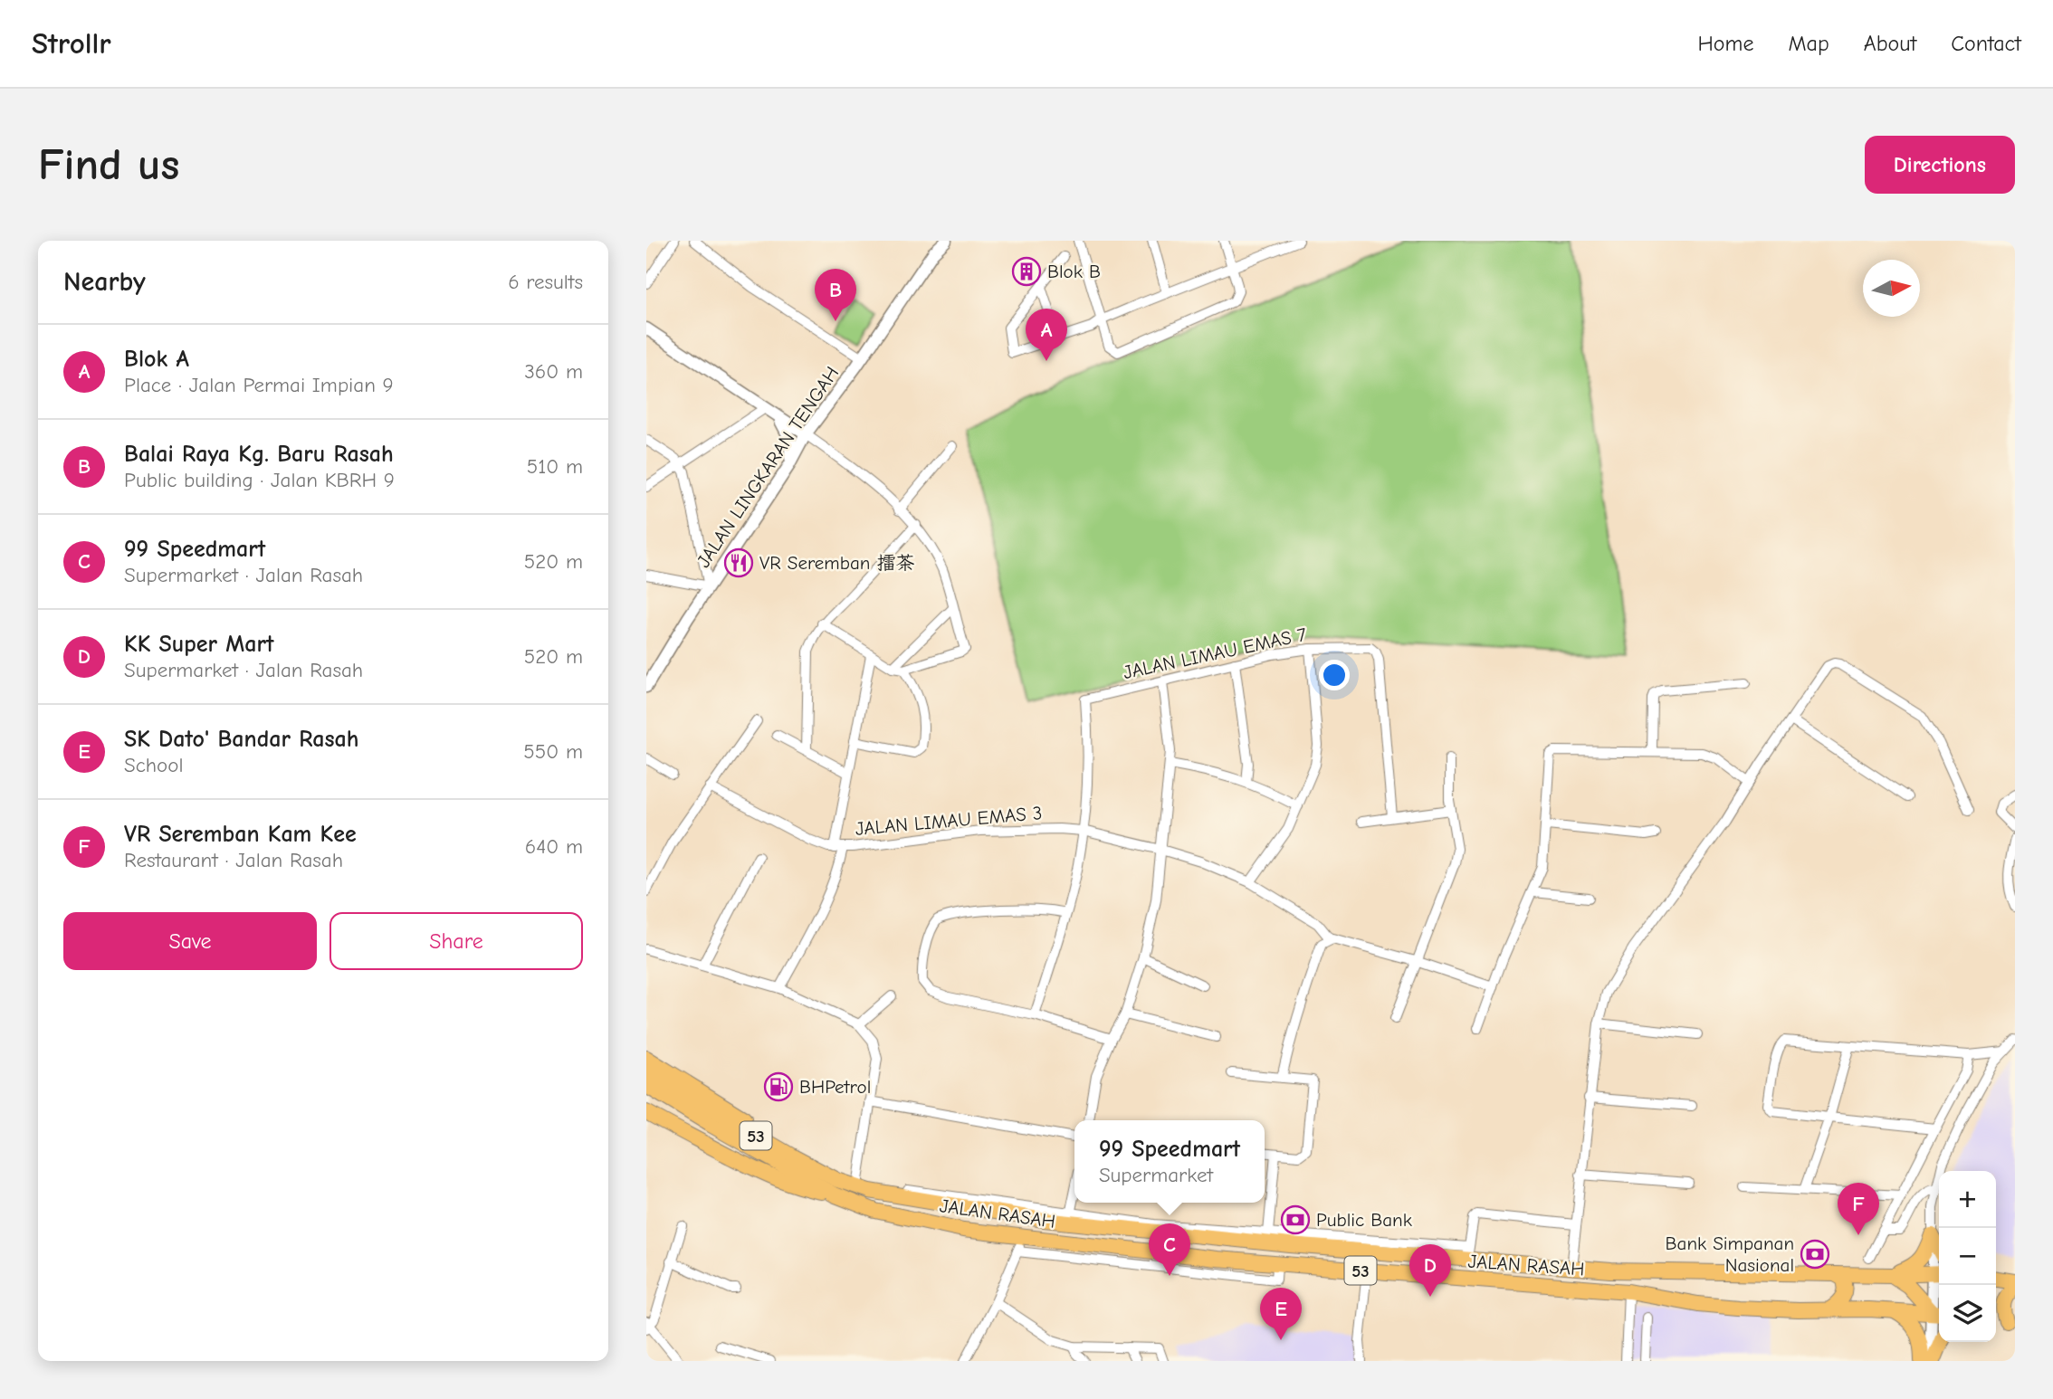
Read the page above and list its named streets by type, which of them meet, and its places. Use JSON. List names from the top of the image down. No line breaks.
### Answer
{"streets":{"highway":["53","JALAN RASAH"],"street":["JALAN LINGKARAN TENGAH","JALAN LIMAU EMAS 7","JALAN LIMAU EMAS 3"]},"crossings":[["JALAN LIMAU EMAS 7","JALAN LIMAU EMAS 3"]],"places":{"building":["Blok B"],"restaurant":["VR Seremban 擂茶"],"fuel station":["BHPetrol"],"bank":["Public Bank","Bank Simpanan Nasional"]},"north":"right","page":{"header":"Strollr","nav":["Home","Map","About","Contact"],"buttons":["Directions",["Save","Share"]],"title":"Find us","heading":["Nearby","6 results"],"pins":["B","A","F","C","D","E"],"list":[{"mark":"A","name":"Blok A","note":"Place · Jalan Permai Impian 9","value":"360 m"},{"mark":"B","name":"Balai Raya Kg. Baru Rasah","note":"Public building · Jalan KBRH 9","value":"510 m"},{"mark":"C","name":"99 Speedmart","note":"Supermarket · Jalan Rasah","value":"520 m"},{"mark":"D","name":"KK Super Mart","note":"Supermarket · Jalan Rasah","value":"520 m"},{"mark":"E","name":"SK Dato' Bandar Rasah","note":"School","value":"550 m"},{"mark":"F","name":"VR Seremban Kam Kee","note":"Restaurant · Jalan Rasah","value":"640 m"}],"popup":["99 Speedmart","Supermarket"],"map_buttons":["+","−"]}}
